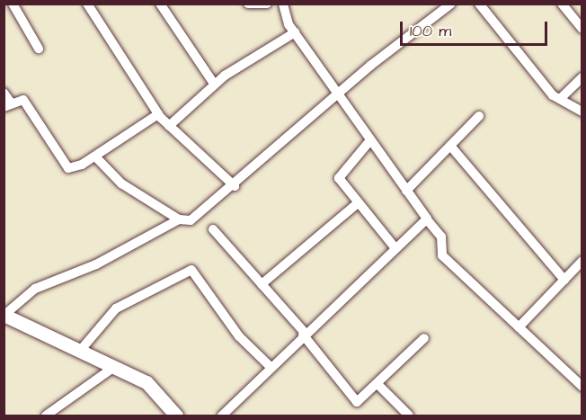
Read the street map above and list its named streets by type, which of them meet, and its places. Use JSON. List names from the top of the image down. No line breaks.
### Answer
{"scale_bar":"100 m"}
